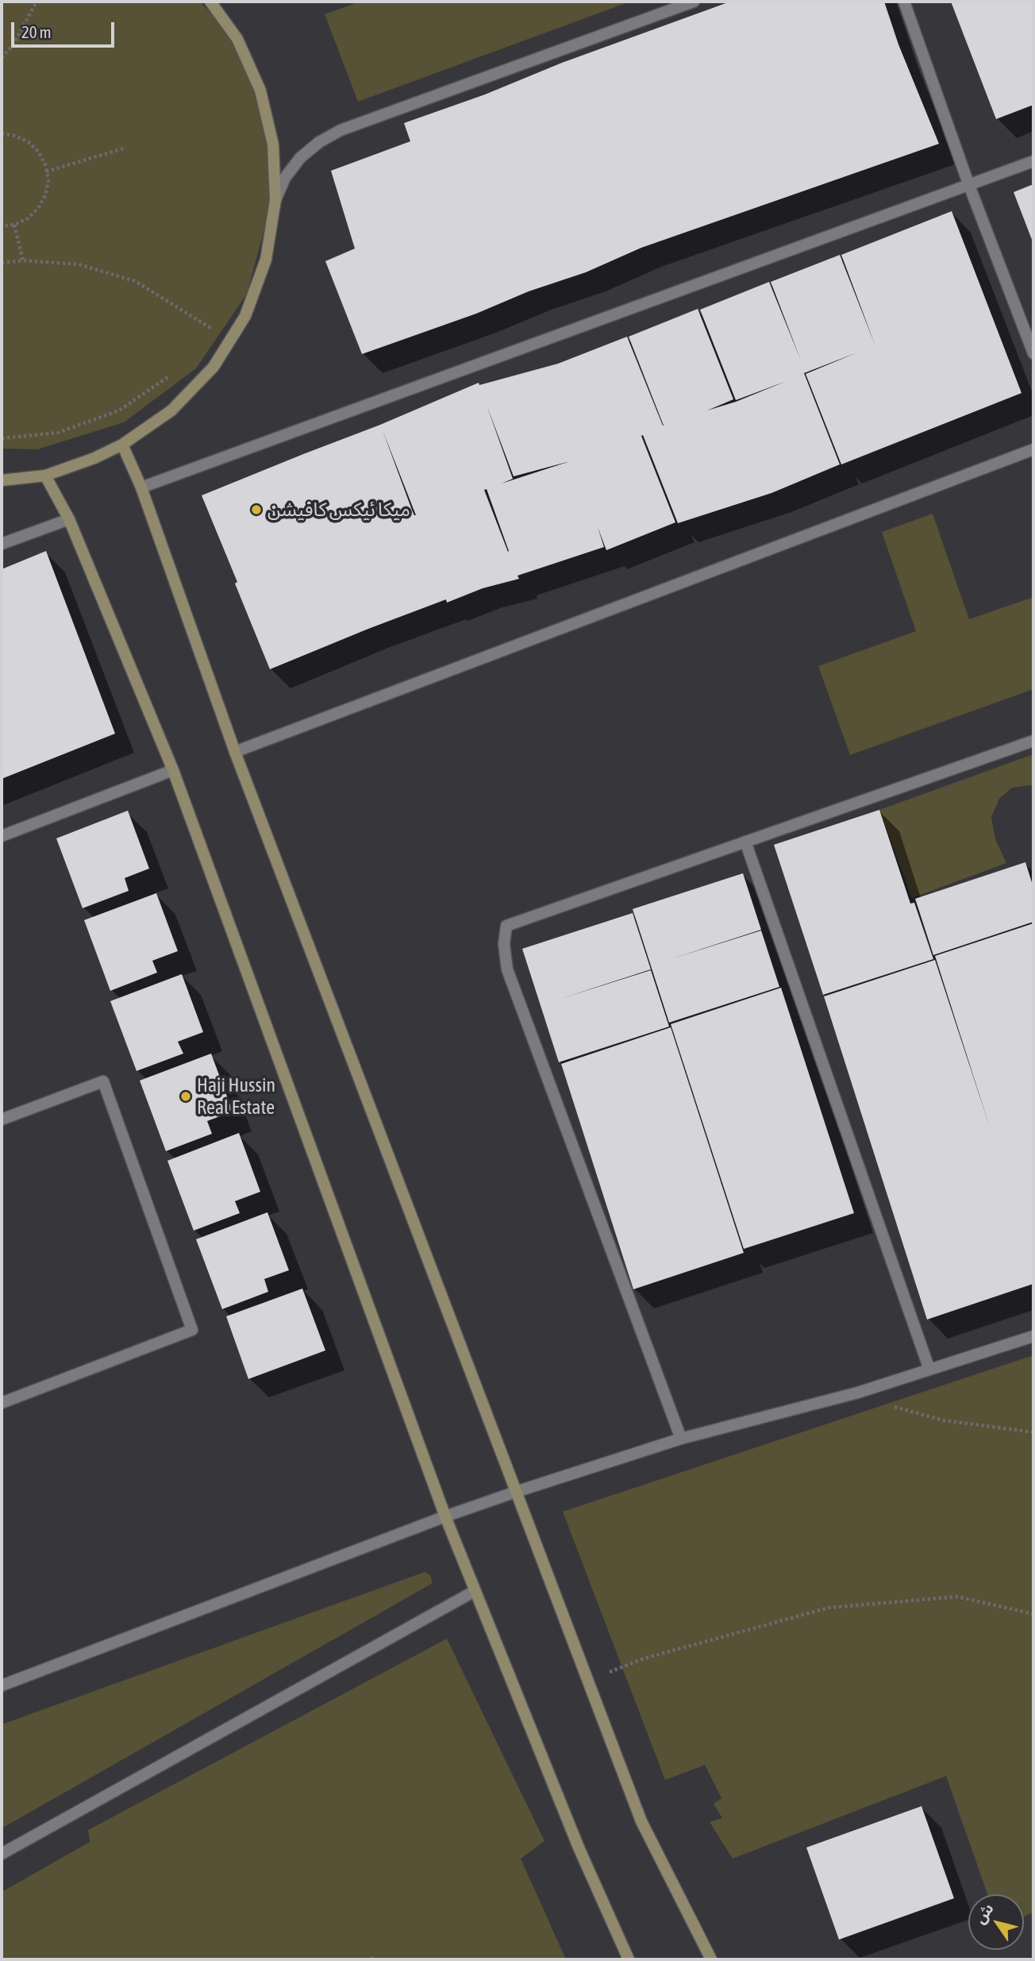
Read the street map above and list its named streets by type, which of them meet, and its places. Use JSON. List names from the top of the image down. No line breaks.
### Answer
{"places":["میکا ئیکس کافیشن","Haji Hussin Real Estate"],"scale_bar":"20 m","north":"top left"}
